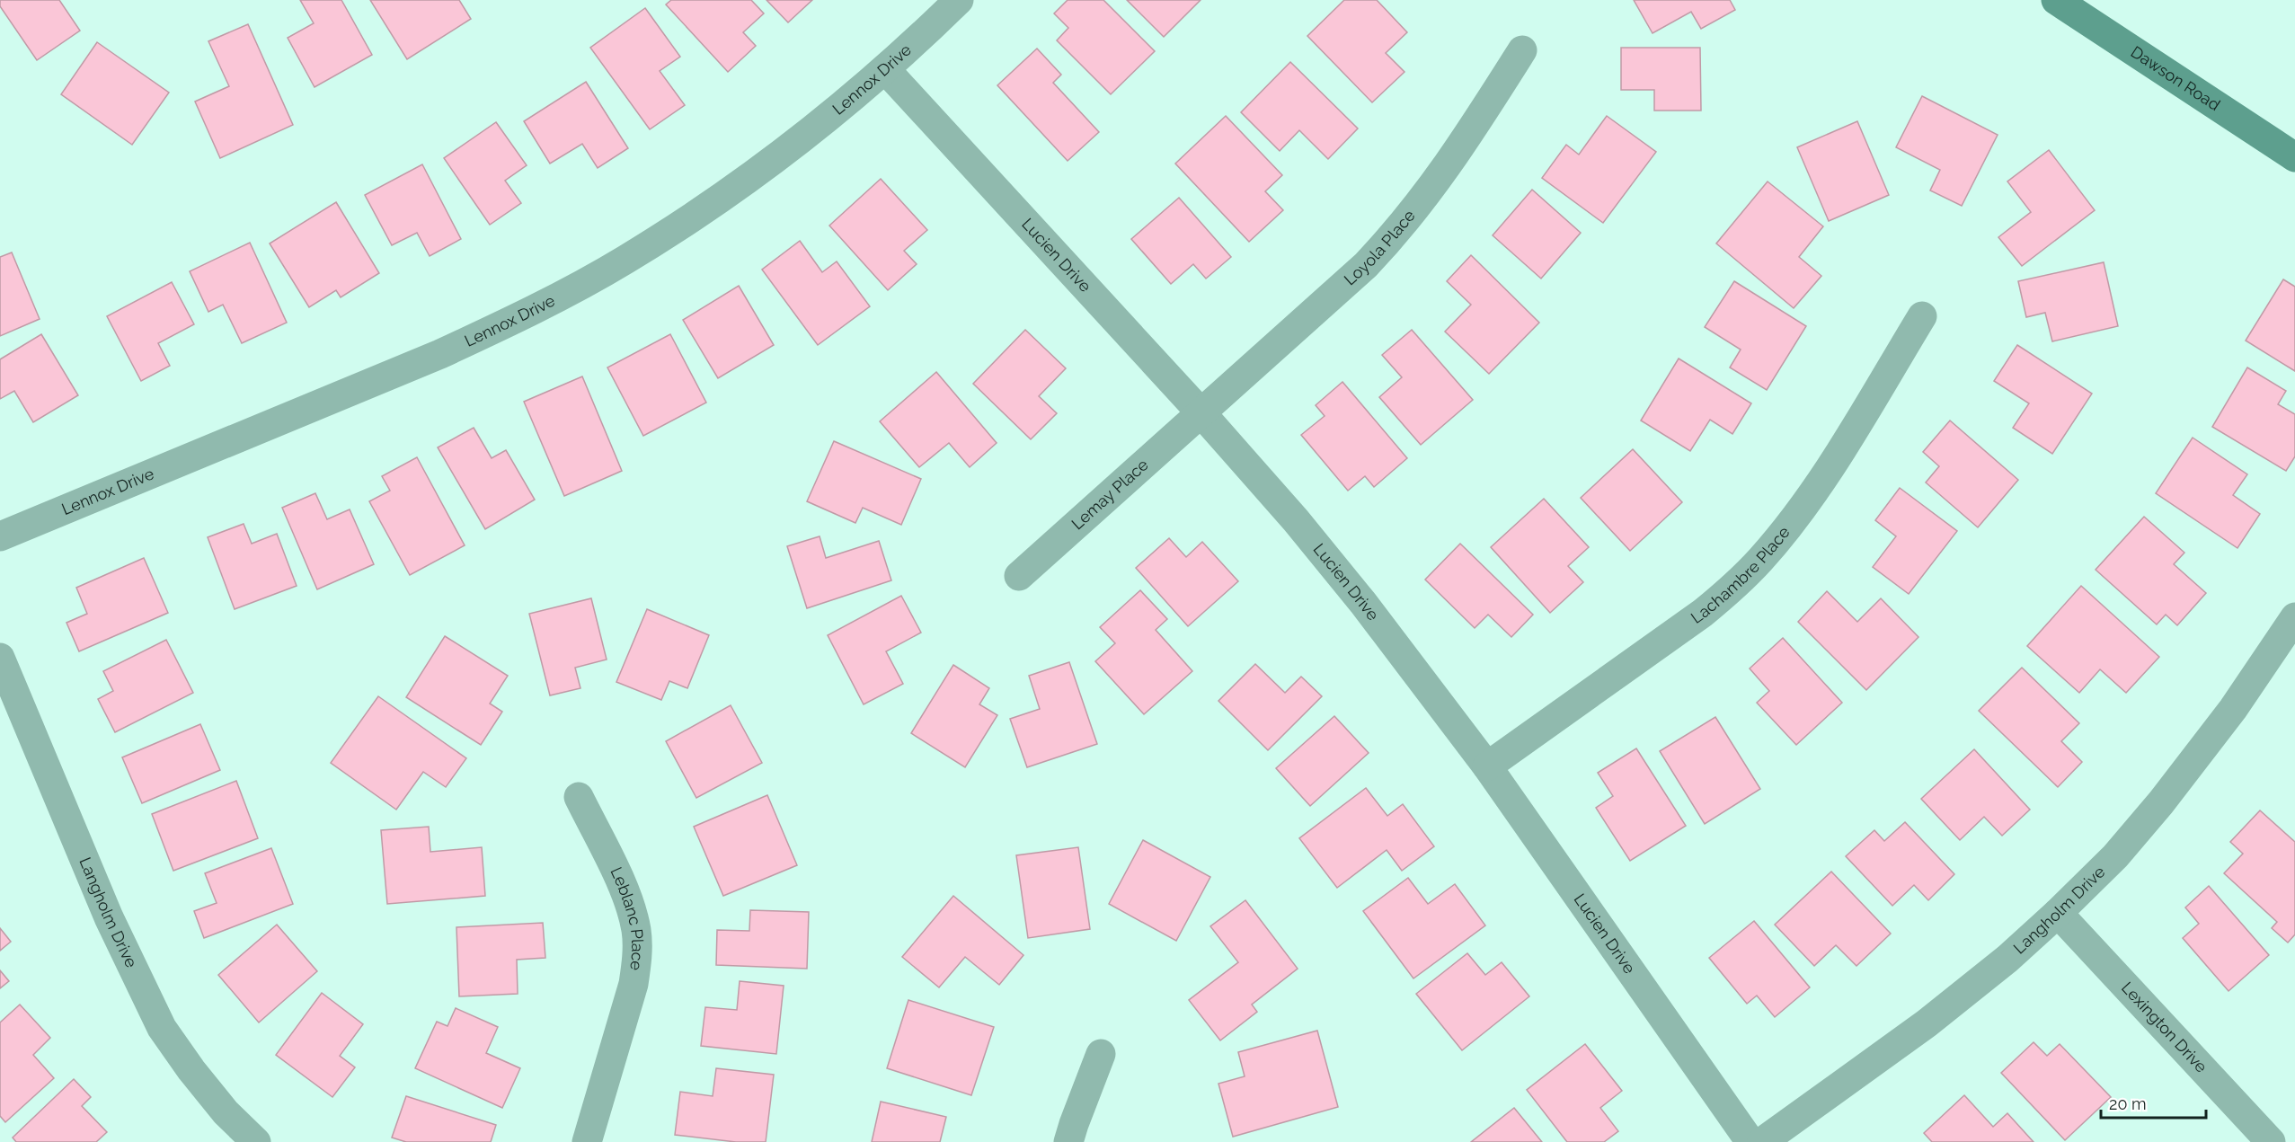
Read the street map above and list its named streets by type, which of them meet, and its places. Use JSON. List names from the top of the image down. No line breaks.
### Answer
{"streets":{"main road":["Dawson Road"],"street":["Lennox Drive","Loyola Place","Lucien Drive","Lemay Place","Lachambre Place","Langholm Drive","Leblanc Place","Lexington Drive"]},"crossings":[["Lennox Drive","Lucien Drive"],["Loyola Place","Lucien Drive"],["Loyola Place","Lemay Place"],["Lucien Drive","Lemay Place"],["Lucien Drive","Lachambre Place"],["Langholm Drive","Lexington Drive"]],"scale_bar":"20 m"}
